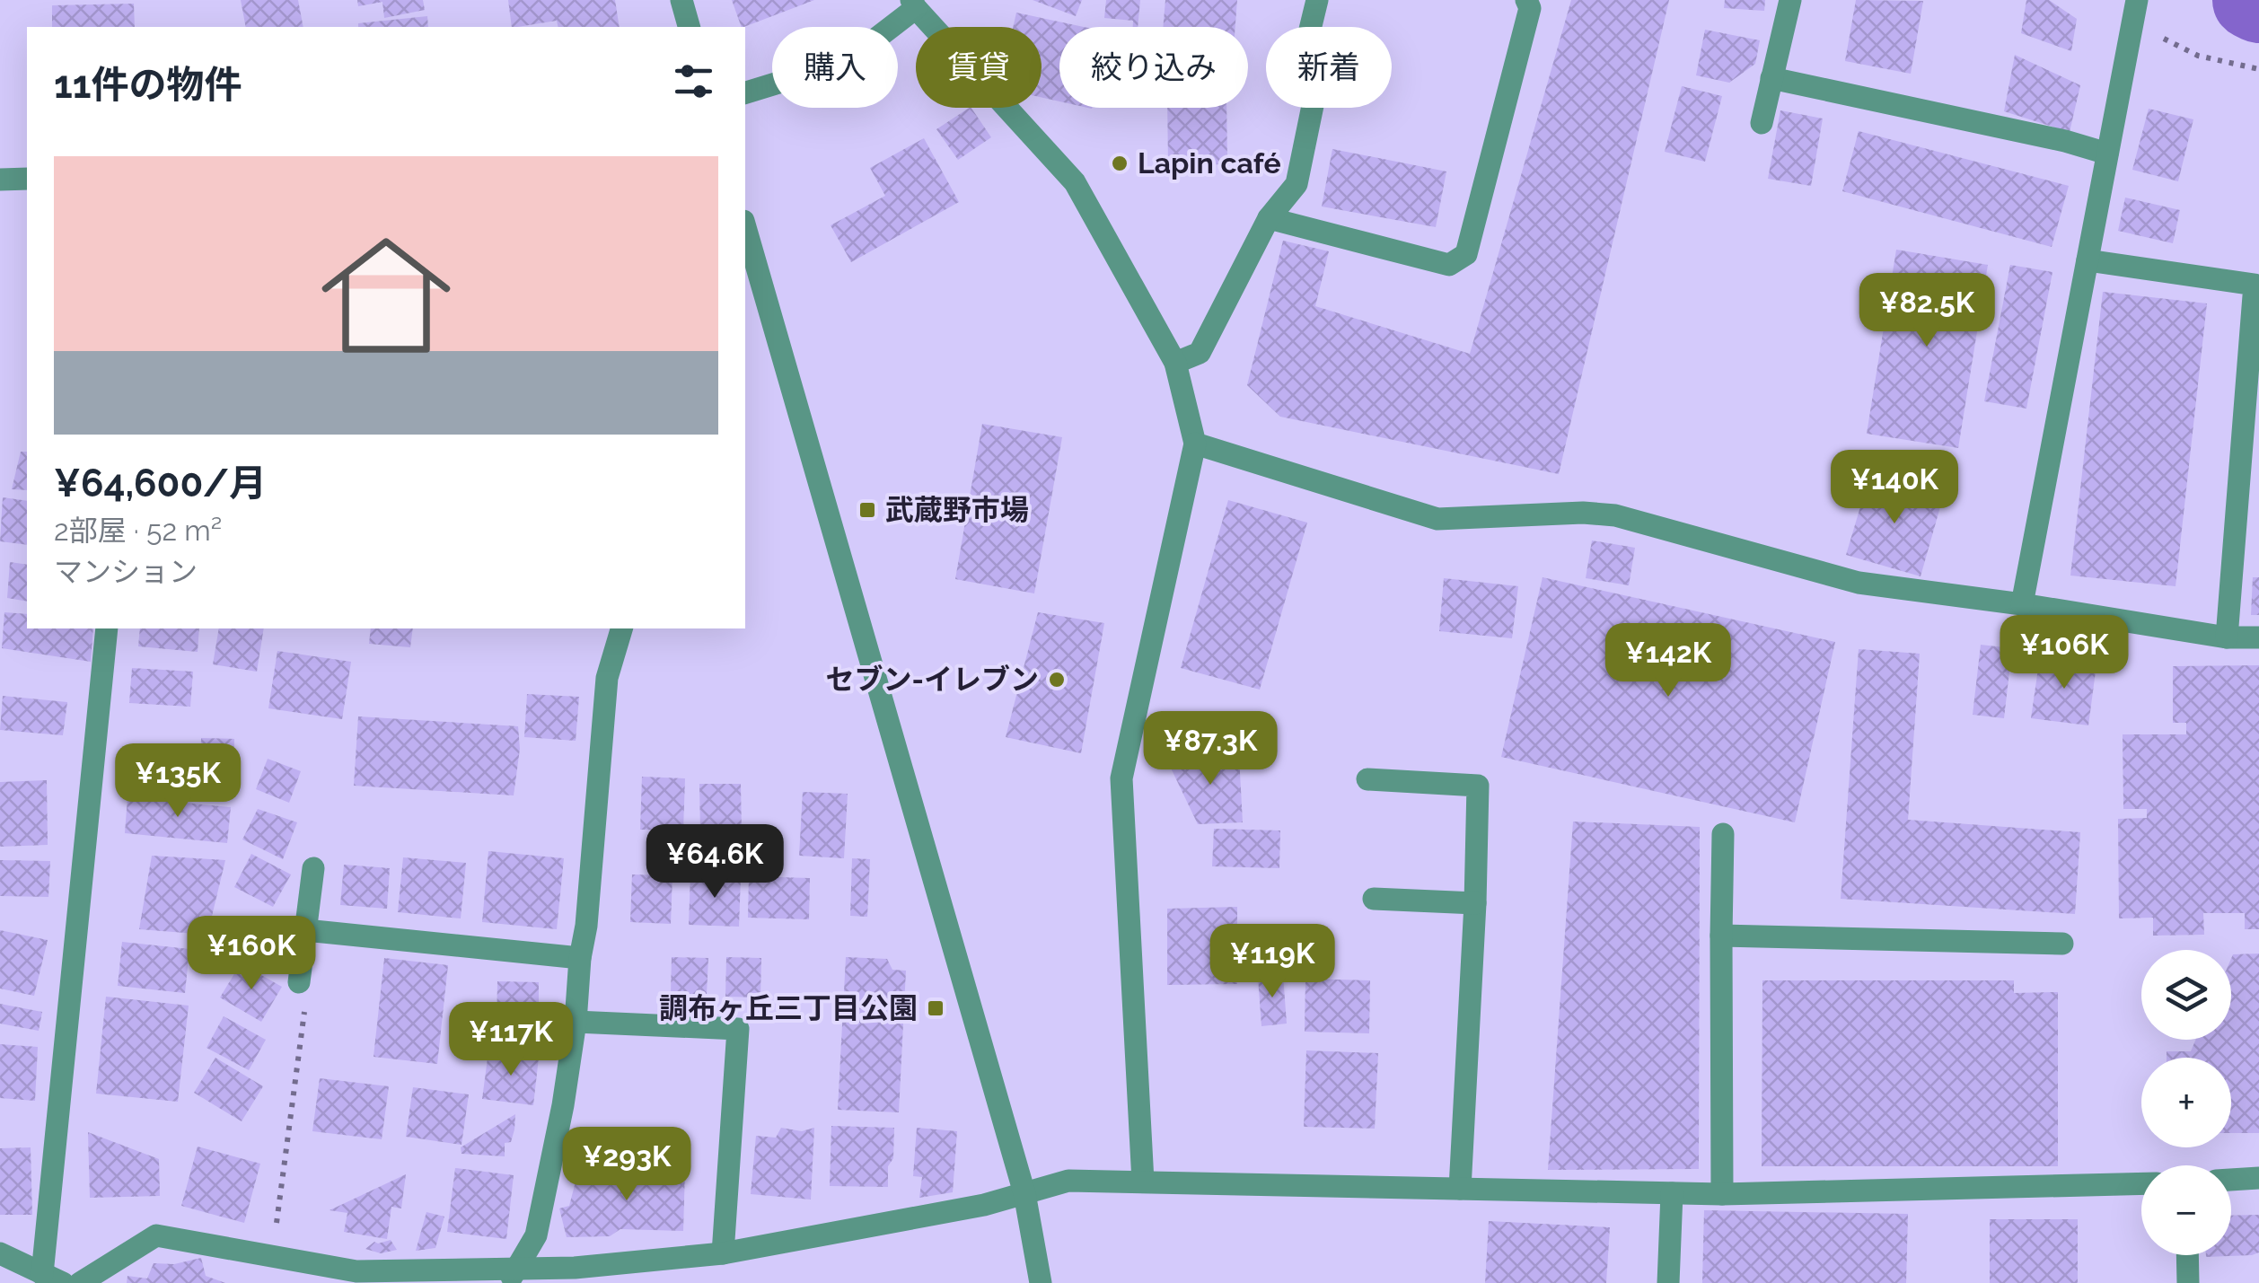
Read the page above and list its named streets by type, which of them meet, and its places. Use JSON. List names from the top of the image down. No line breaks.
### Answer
{"places":{"other":["Lapin café","セブン-イレブン"],"transit":["武蔵野市場","調布ヶ丘三丁目公園"]},"page":{"chip":["購入","賃貸","絞り込み","新着"],"heading":"11件の物件","list":[{"name":"¥64,600/月","note":"2部屋 · 52 m² · マンション"}],"price":["¥82.5K","¥140K","¥106K","¥142K","¥87.3K","¥135K","¥64.6K","¥160K","¥119K","¥117K","¥293K"],"map_buttons":["+","−"]}}
